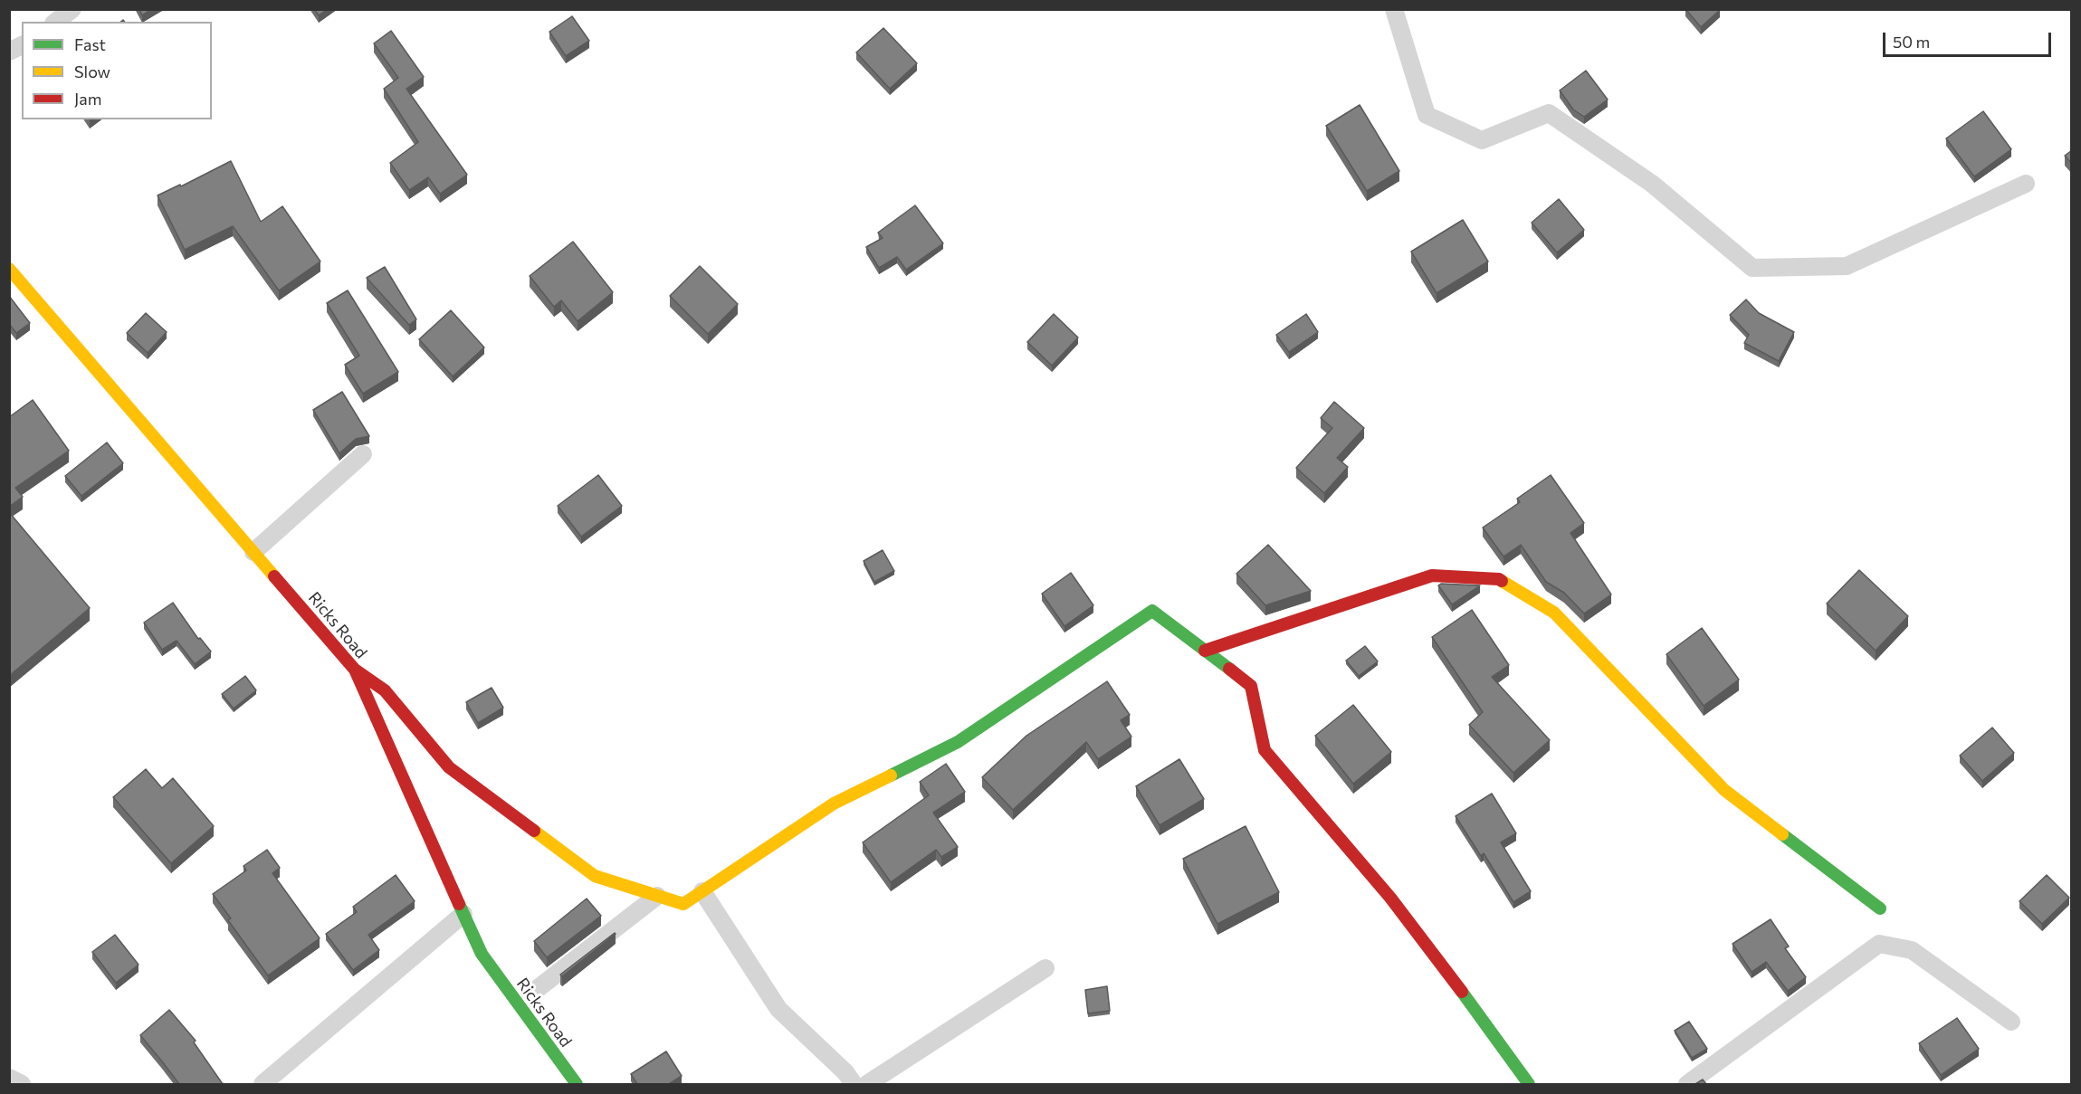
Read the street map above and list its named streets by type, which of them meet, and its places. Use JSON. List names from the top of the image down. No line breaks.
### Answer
{"streets":{"street":["Ricks Road"]},"legend":["Fast","Slow","Jam"],"scale_bar":"50 m"}
